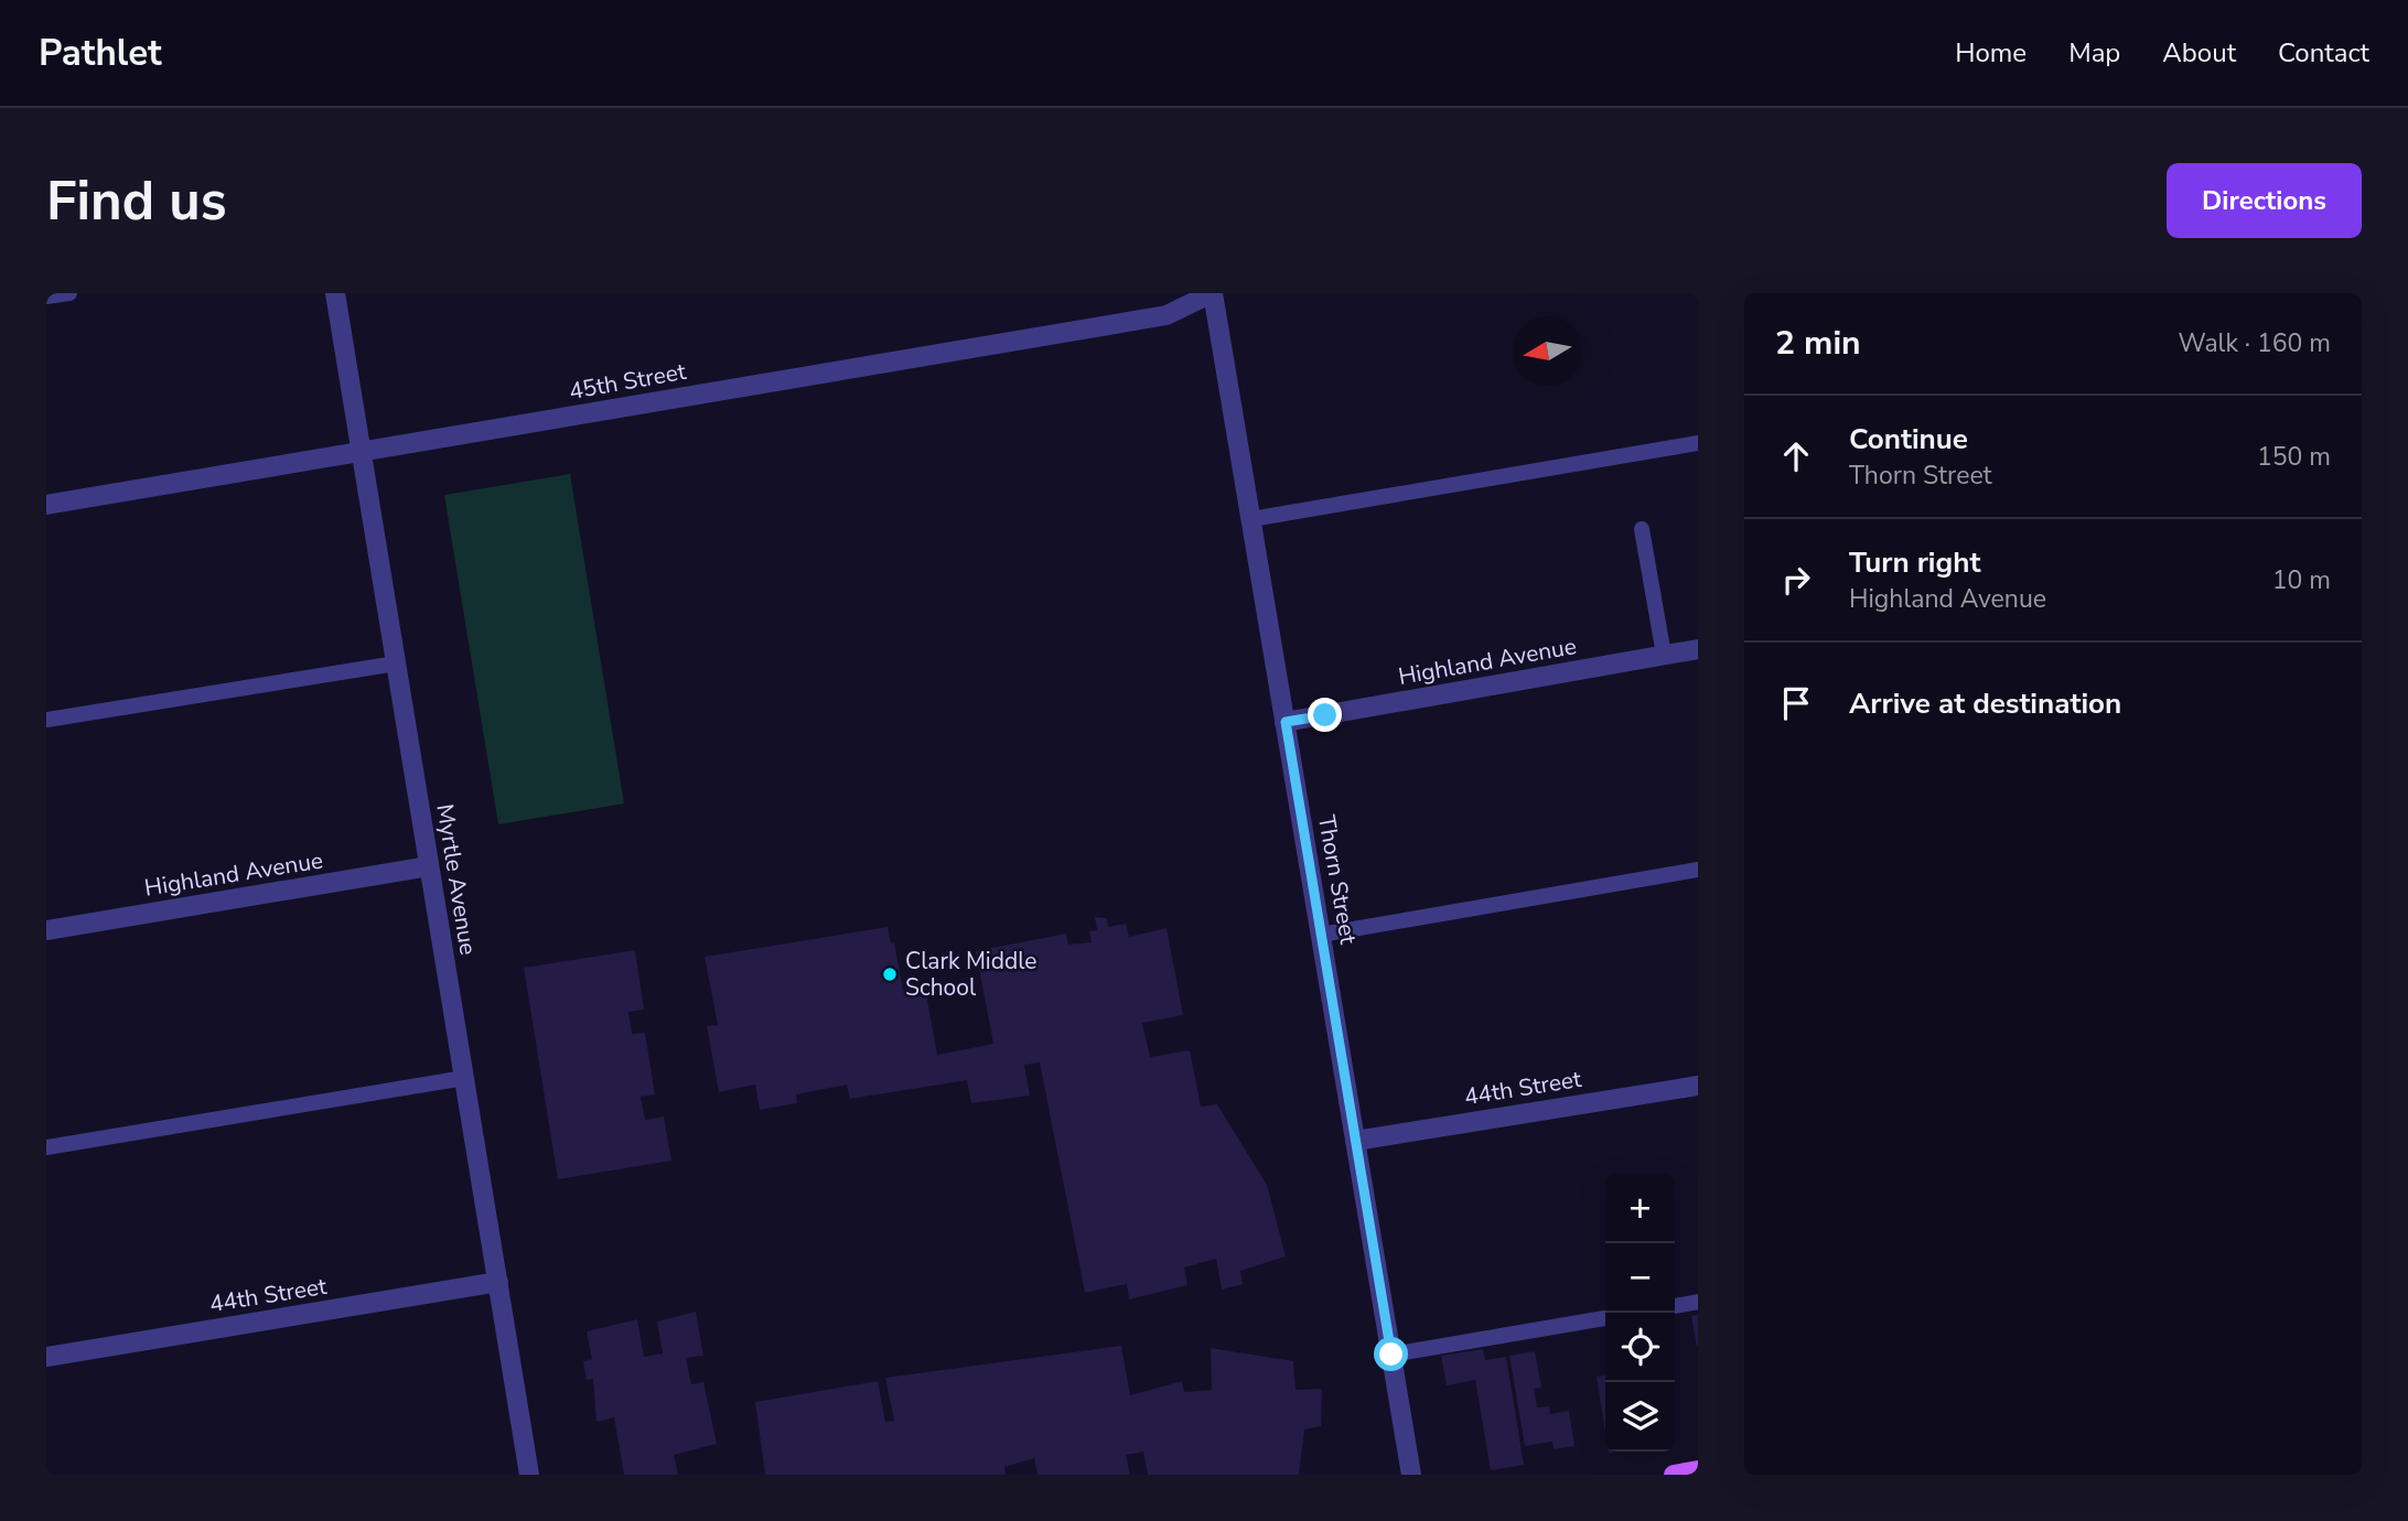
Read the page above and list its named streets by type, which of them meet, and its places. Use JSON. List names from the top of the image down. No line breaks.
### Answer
{"streets":{"street":["45th Street","Highland Avenue","Myrtle Avenue","Thorn Street","44th Street"]},"crossings":[["45th Street","Myrtle Avenue"],["45th Street","Thorn Street"],["Highland Avenue","Myrtle Avenue"],["Highland Avenue","Thorn Street"],["Myrtle Avenue","44th Street"],["Thorn Street","44th Street"]],"places":["Clark Middle School"],"north":"left","page":{"header":"Pathlet","nav":["Home","Map","About","Contact"],"buttons":"Directions","title":"Find us","heading":["2 min","Walk · 160 m"],"list":[["Continue","Thorn Street","150 m"],["Turn right","Highland Avenue","10 m"],"Arrive at destination"],"map_buttons":["+","−"]}}
